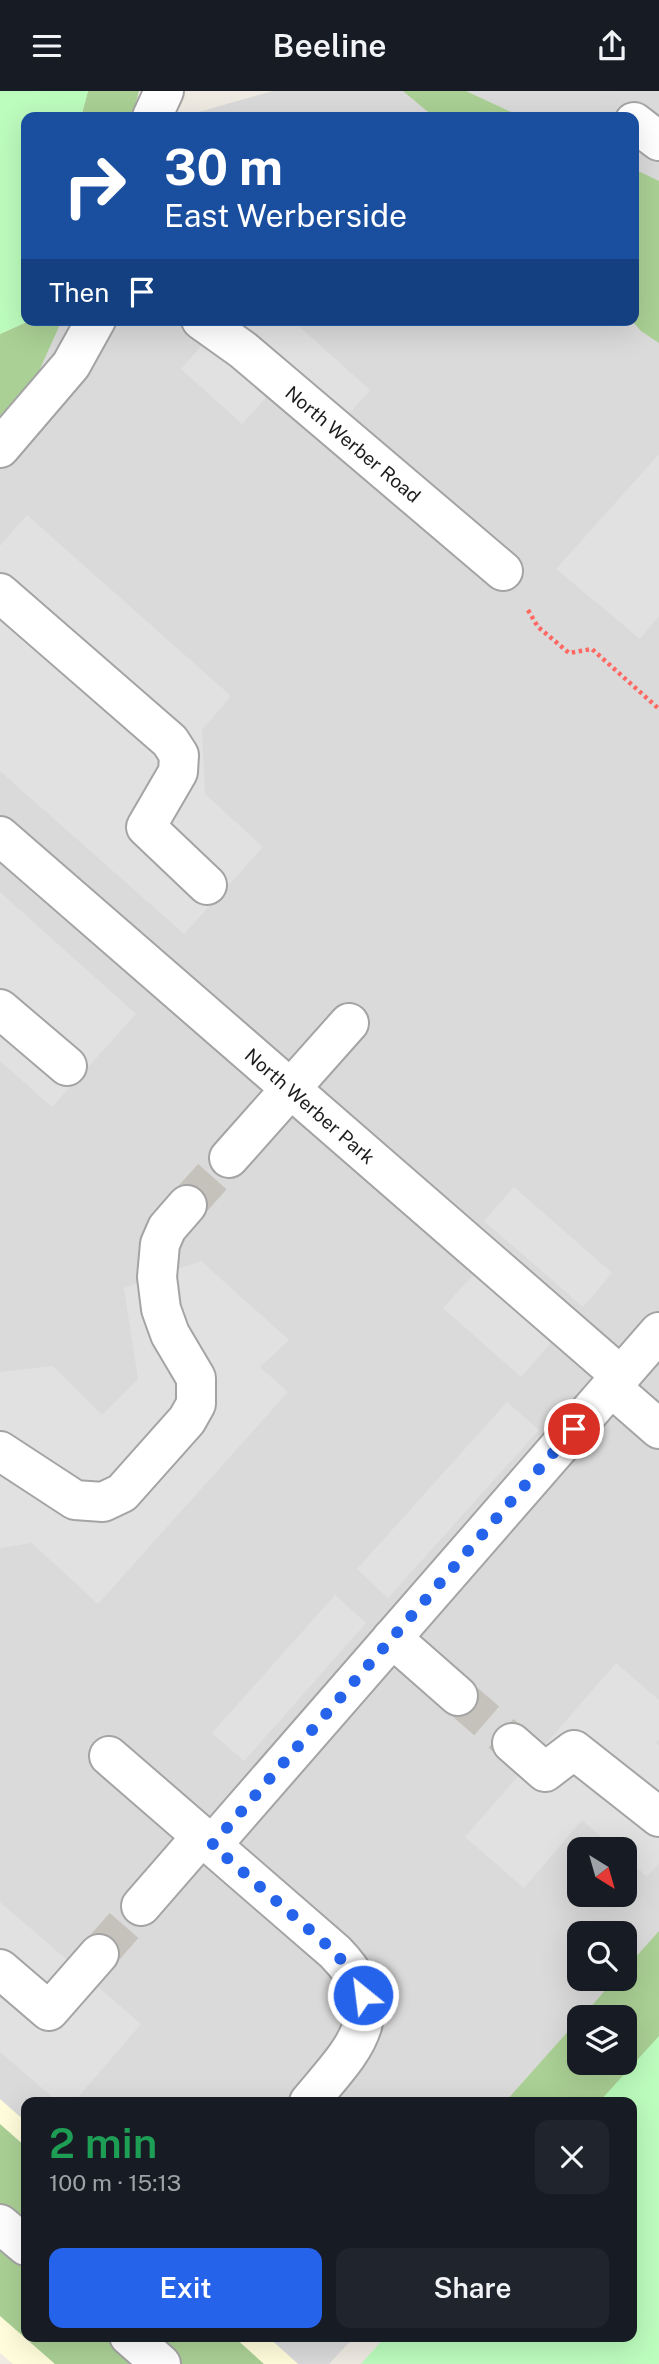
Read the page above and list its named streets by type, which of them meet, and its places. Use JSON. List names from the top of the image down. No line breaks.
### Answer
{"streets":{"street":["North Werber Road","North Werber Park"]},"north":"bottom right","page":{"header":"Beeline","turn":["30 m","East Werberside"],"then":"Then","heading":["2 min","100 m · 15:13"],"buttons":["Exit","Share"]}}
